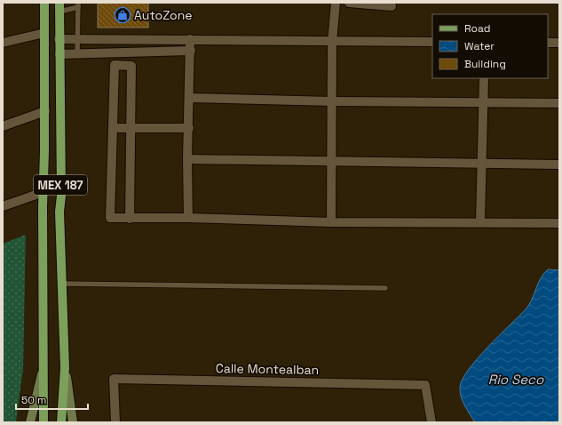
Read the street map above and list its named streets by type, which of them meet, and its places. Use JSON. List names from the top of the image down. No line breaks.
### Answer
{"streets":{"main road":["MEX 187"],"street":["Calle Montealban"]},"water":["Rio Seco"],"places":{"shop":["AutoZone"]},"legend":["Road","Water","Building"],"scale_bar":"50 m"}
